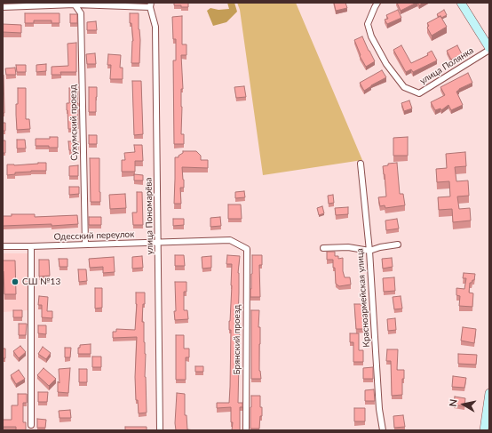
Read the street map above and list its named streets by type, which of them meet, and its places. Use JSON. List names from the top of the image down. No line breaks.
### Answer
{"streets":{"street":["улица Полянка","Сухумский проезд","улица Пономарёва","Одесский переулок","Красноармейская улица","Брянский проезд"]},"crossings":[["Сухумский проезд","Одесский переулок"],["улица Пономарёва","Одесский переулок"],["Одесский переулок","Брянский проезд"]],"places":["СШ №13"],"north":"left"}
